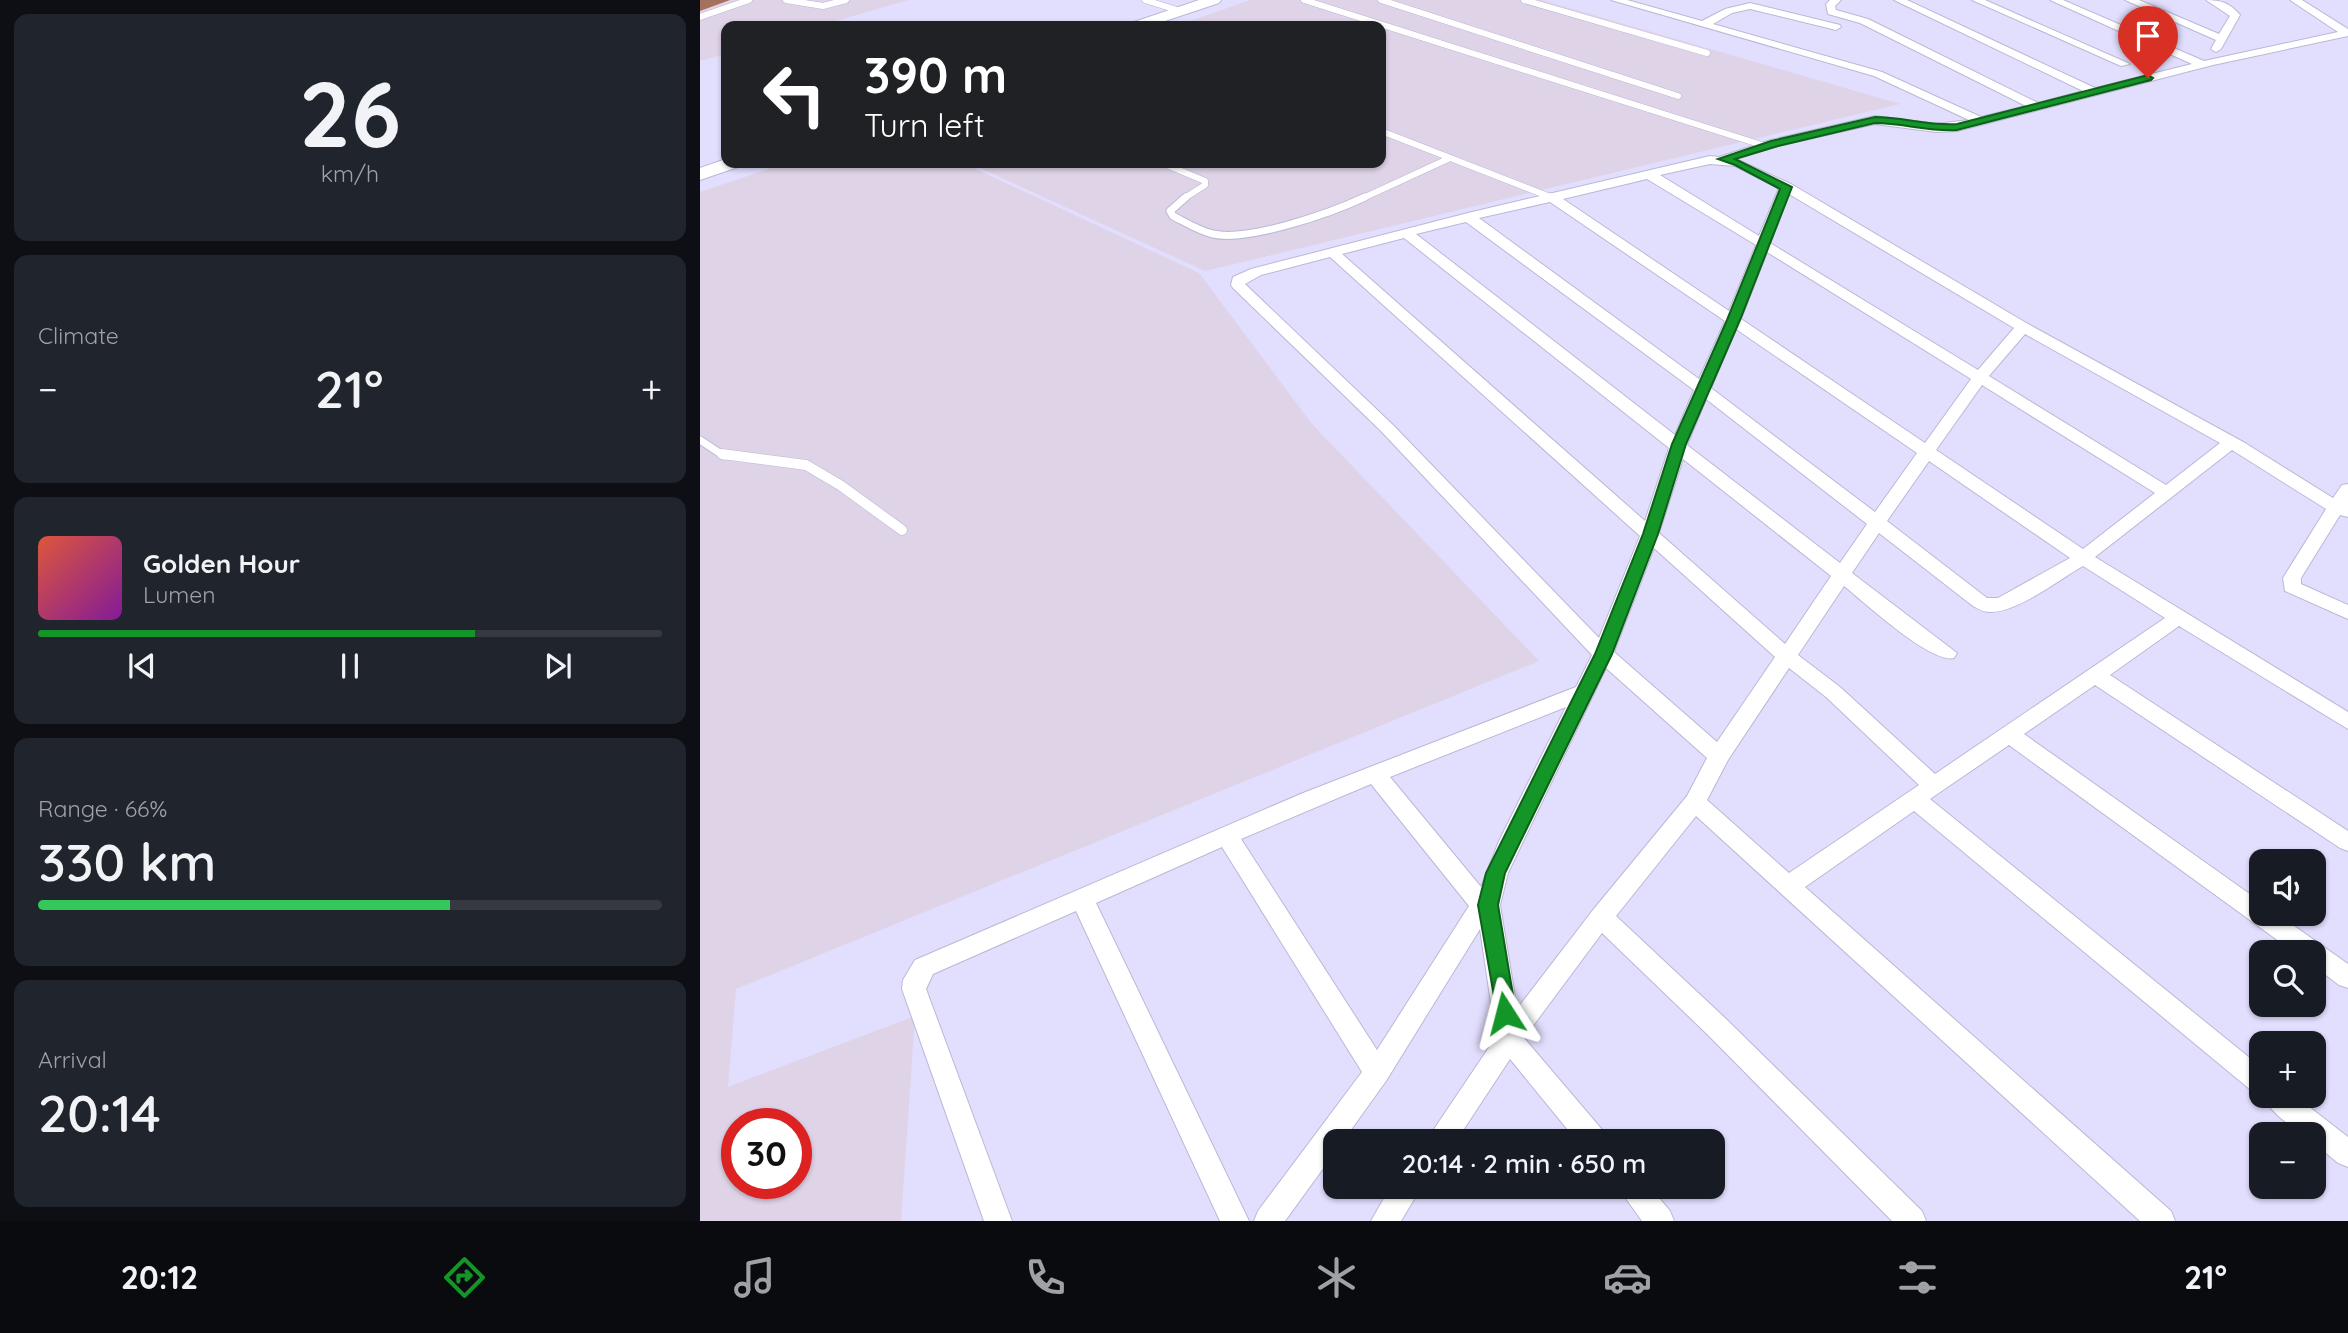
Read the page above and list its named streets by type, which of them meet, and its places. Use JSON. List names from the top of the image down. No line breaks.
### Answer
{"page":{"tile":[["26","km/h"],"Climate",["Range · 66%","330 km"],["Arrival","20:14"]],"turn":["390 m","Turn left"],"heat":["−","21°","+"],"song":["Golden Hour","Lumen"],"map_buttons":["+","−"],"limit":"30","trip":"20:14 · 2 min · 650 m","tabs":["20:12","21°"]}}
